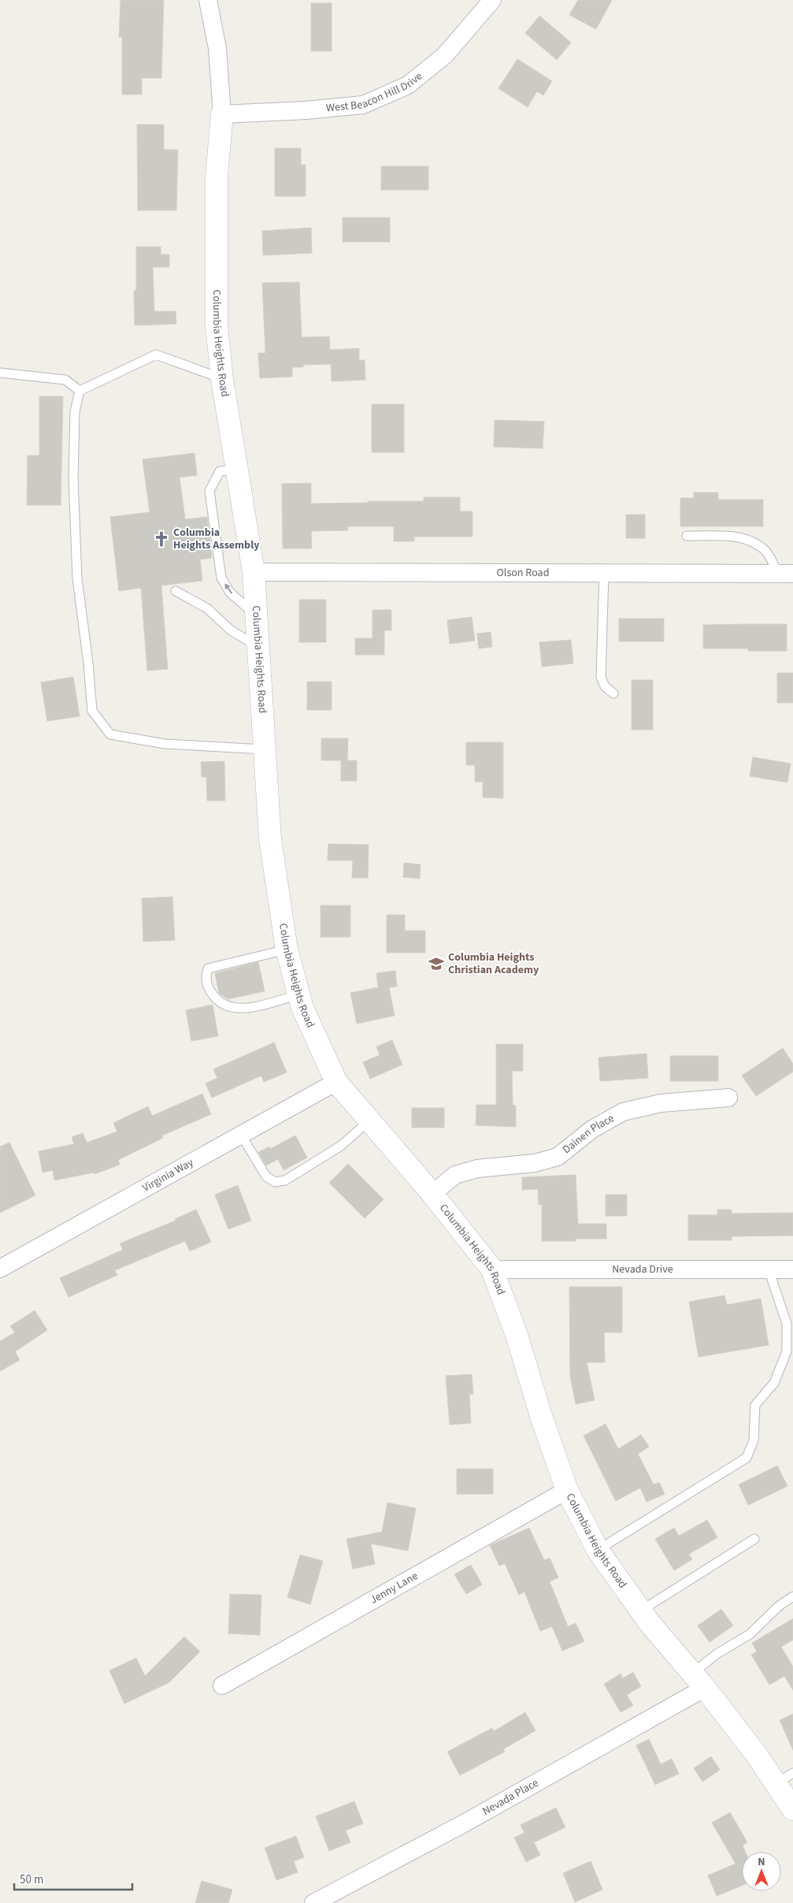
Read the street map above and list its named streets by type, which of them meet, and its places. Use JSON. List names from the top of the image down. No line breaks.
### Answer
{"streets":{"street":["West Beacon Hill Drive","Columbia Heights Road","Olson Road","Dainen Place","Virginia Way","Nevada Drive","Jenny Lane","Nevada Place"]},"crossings":[["West Beacon Hill Drive","Columbia Heights Road"],["Columbia Heights Road","Olson Road"],["Columbia Heights Road","Dainen Place"],["Columbia Heights Road","Virginia Way"],["Columbia Heights Road","Nevada Drive"],["Columbia Heights Road","Jenny Lane"],["Columbia Heights Road","Nevada Place"]],"places":{"church":["Columbia Heights Assembly"],"school or university":["Columbia Heights Christian Academy"]},"scale_bar":"50 m","north":"top"}
